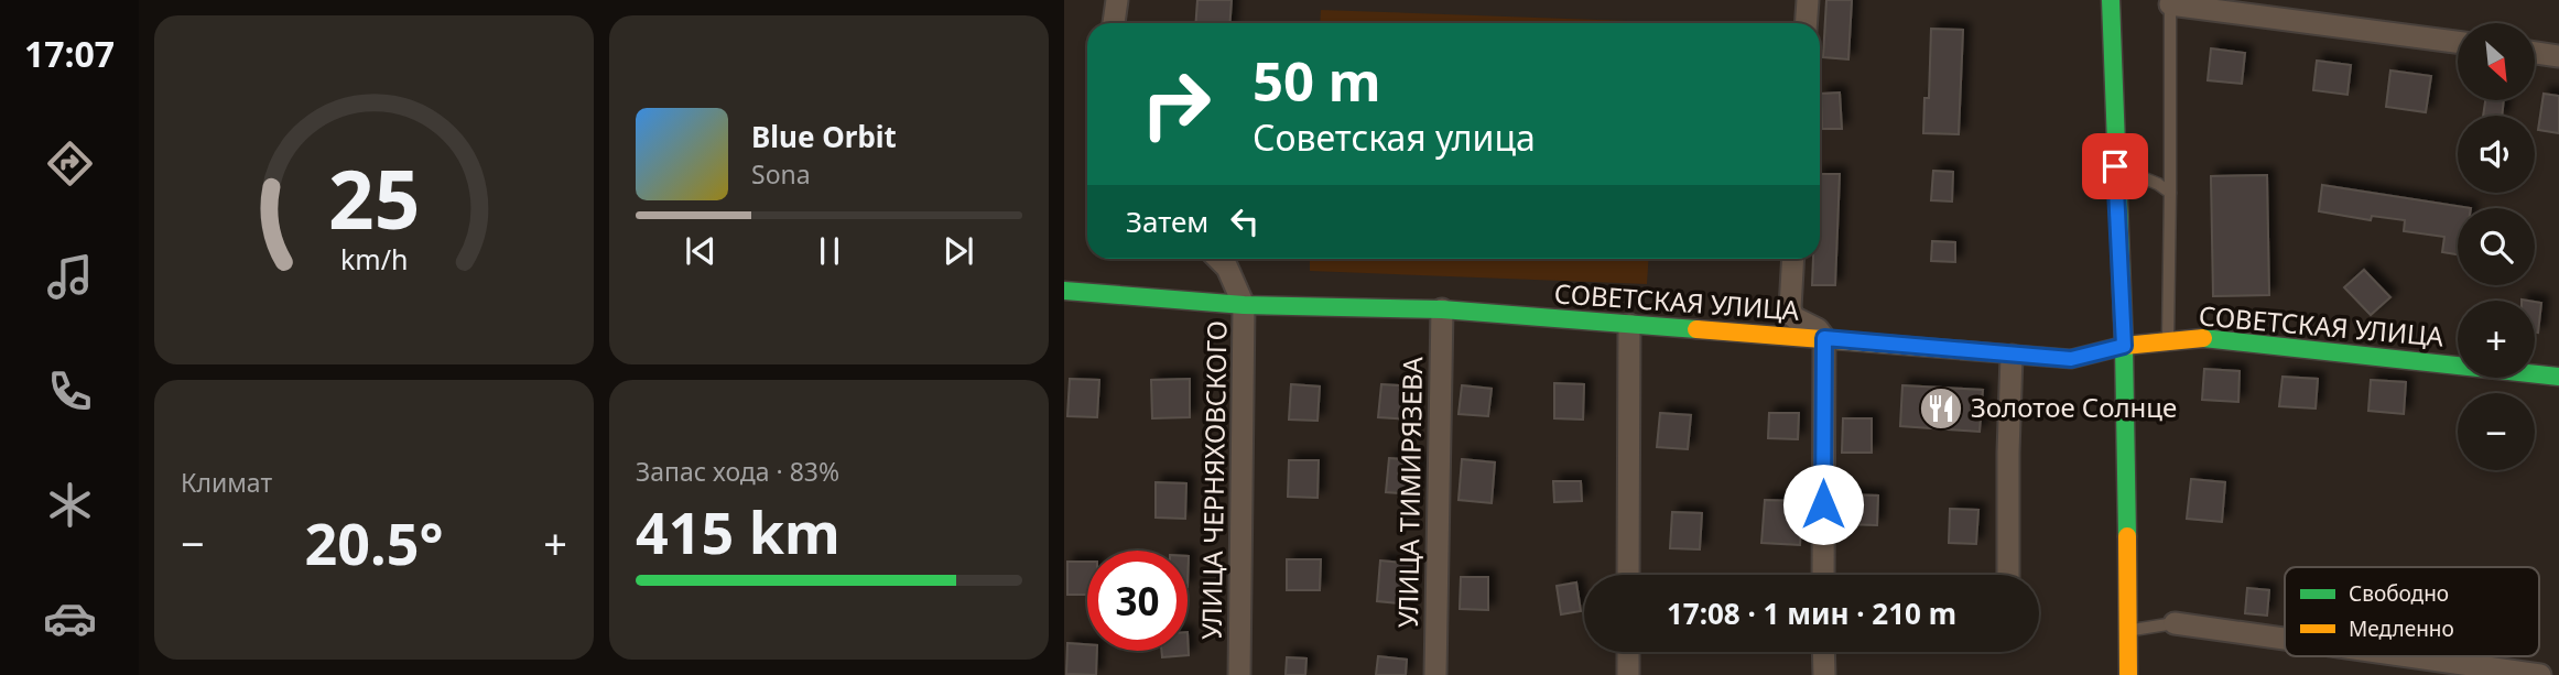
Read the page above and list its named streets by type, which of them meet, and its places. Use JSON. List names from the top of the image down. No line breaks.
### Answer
{"streets":{"street":["СОВЕТСКАЯ УЛИЦА","УЛИЦА ЧЕРНЯХОВСКОГО","УЛИЦА ТИМИРЯЗЕВА"]},"crossings":[["СОВЕТСКАЯ УЛИЦА","УЛИЦА ЧЕРНЯХОВСКОГО"],["СОВЕТСКАЯ УЛИЦА","УЛИЦА ТИМИРЯЗЕВА"]],"places":{"restaurant":["Золотое Солнце"]},"legend":["Свободно","Медленно"],"north":"bottom right","page":{"tabs":"17:07","map_buttons":["+","−"],"turn":["50 m","Советская улица"],"song":["Blue Orbit","Sona"],"then":"Затем","tile":["Климат",["Запас хода · 83%","415 km"]],"heat":["−","20.5°","+"],"limit":"30","trip":"17:08 · 1 мин · 210 m","gauge":["25","km/h"]}}
